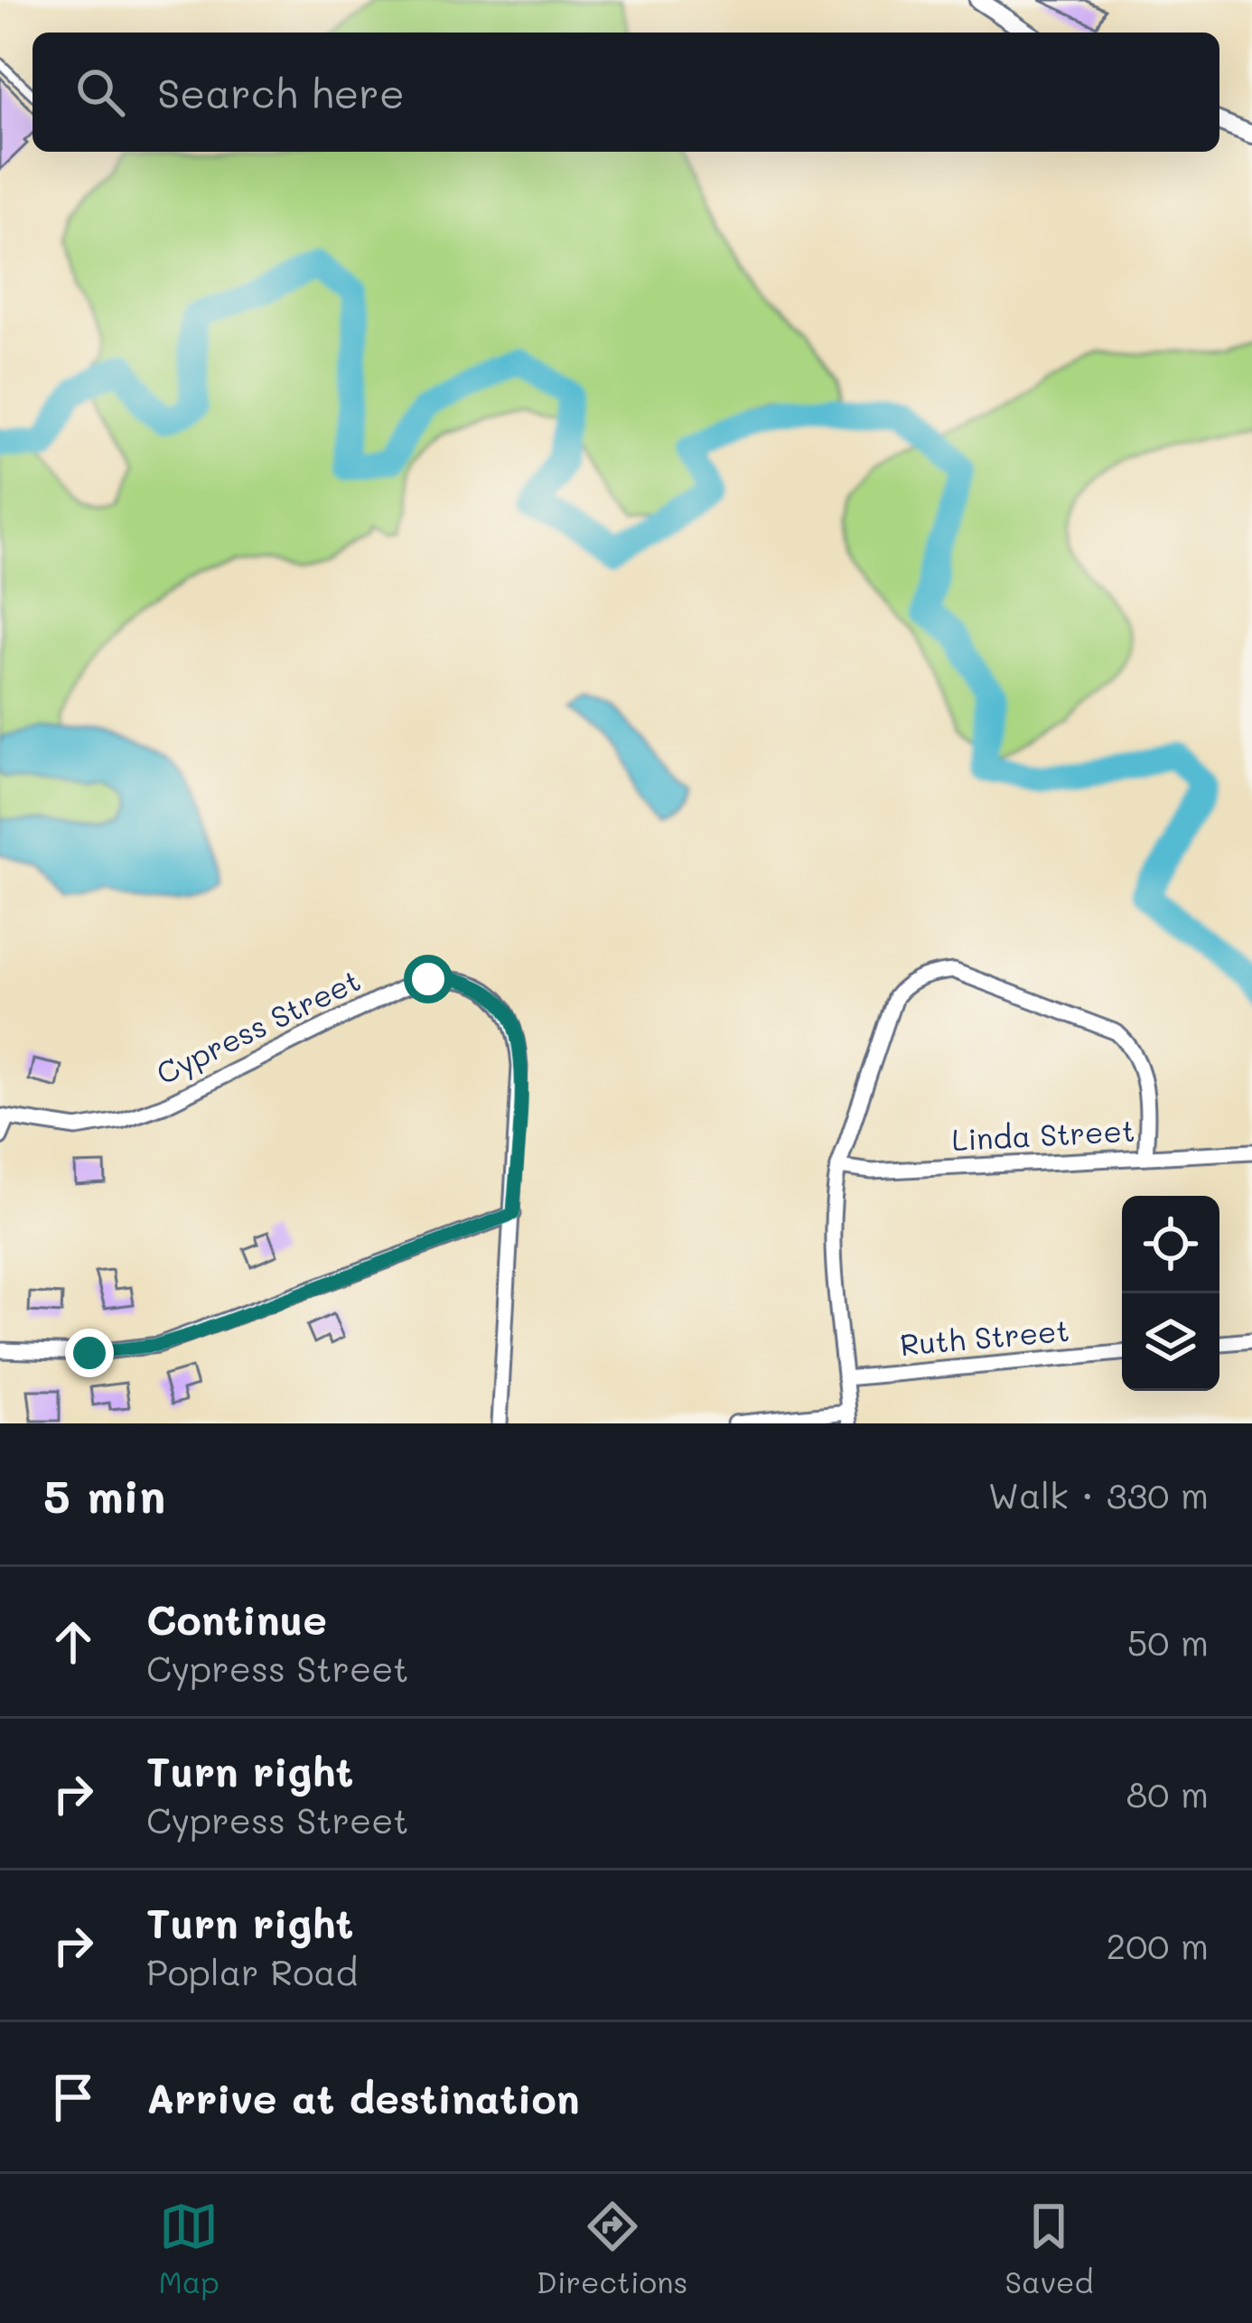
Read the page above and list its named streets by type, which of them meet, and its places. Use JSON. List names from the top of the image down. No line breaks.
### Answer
{"streets":{"street":["Cypress Street","Linda Street","Ruth Street"]},"page":{"search":"Search here","heading":["5 min","Walk · 330 m"],"list":[["Continue","Cypress Street","50 m"],["Turn right","Cypress Street","80 m"],["Turn right","Poplar Road","200 m"],"Arrive at destination"],"nav":["Map","Directions","Saved"]}}
